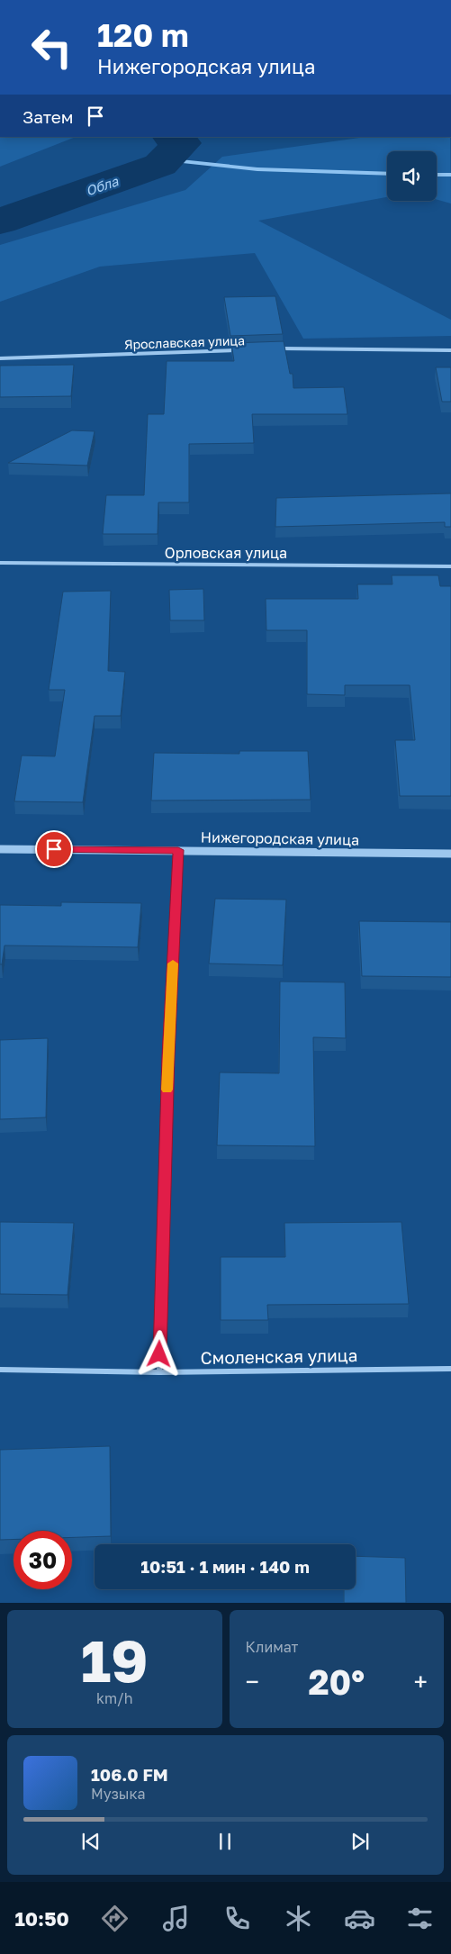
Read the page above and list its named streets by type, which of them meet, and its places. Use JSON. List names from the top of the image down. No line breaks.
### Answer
{"streets":{"street":["Ярославская улица","Орловская улица","Нижегородская улица","Смоленская улица"]},"water":["Обла"],"page":{"turn":["120 m","Нижегородская улица"],"then":"Затем","limit":"30","trip":"10:51 · 1 мин · 140 m","tile":[["19","km/h"],"Климат"],"heat":["−","20°","+"],"song":["106.0 FM","Музыка"],"tabs":"10:50"}}
